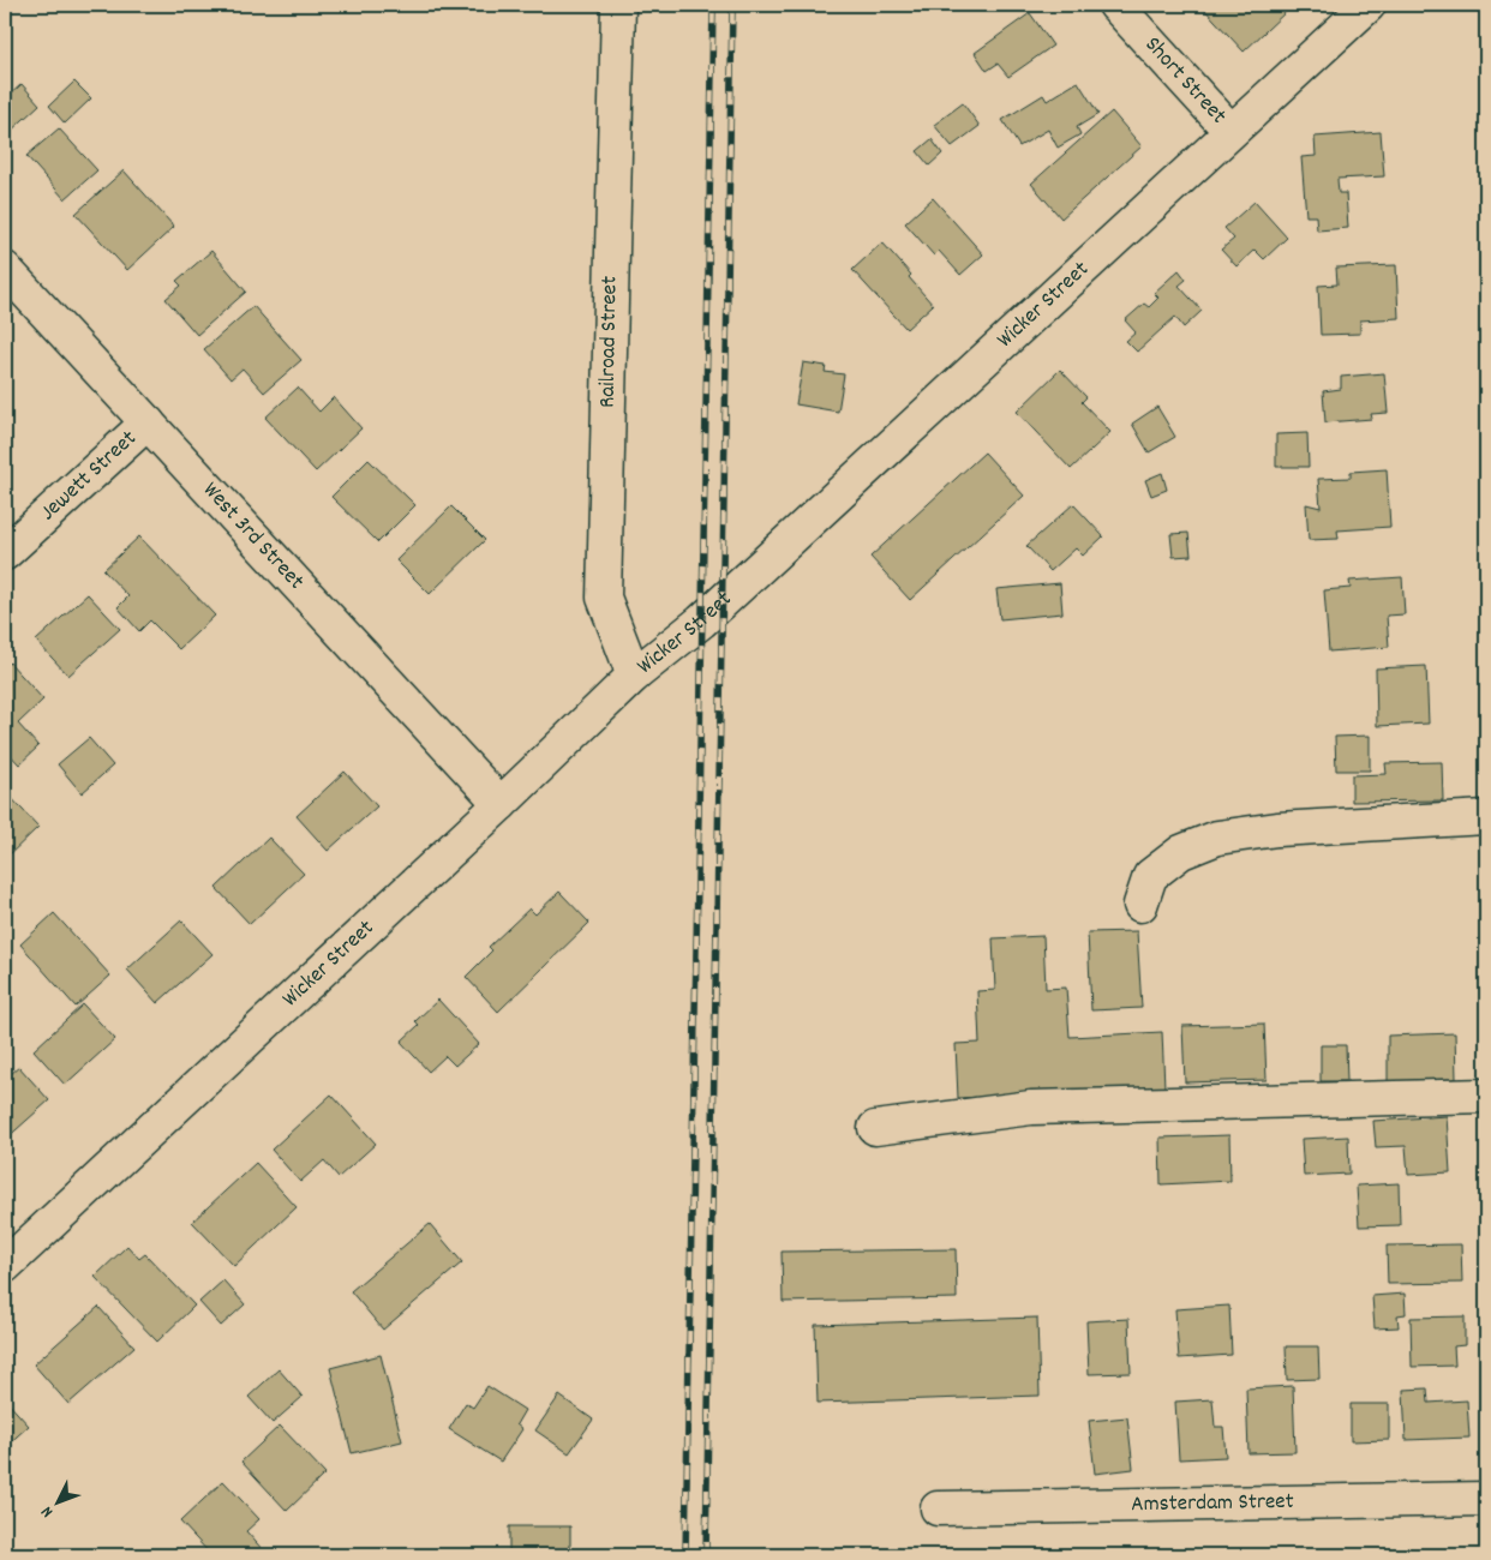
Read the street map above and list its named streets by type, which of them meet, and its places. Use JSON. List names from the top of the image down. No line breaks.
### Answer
{"streets":{"street":["Short Street","Wicker Street","Railroad Street","Jewett Street","West 3rd Street","Amsterdam Street"]},"crossings":[["Short Street","Wicker Street"],["Wicker Street","Railroad Street"],["Wicker Street","West 3rd Street"],["Jewett Street","West 3rd Street"]],"north":"bottom left"}
